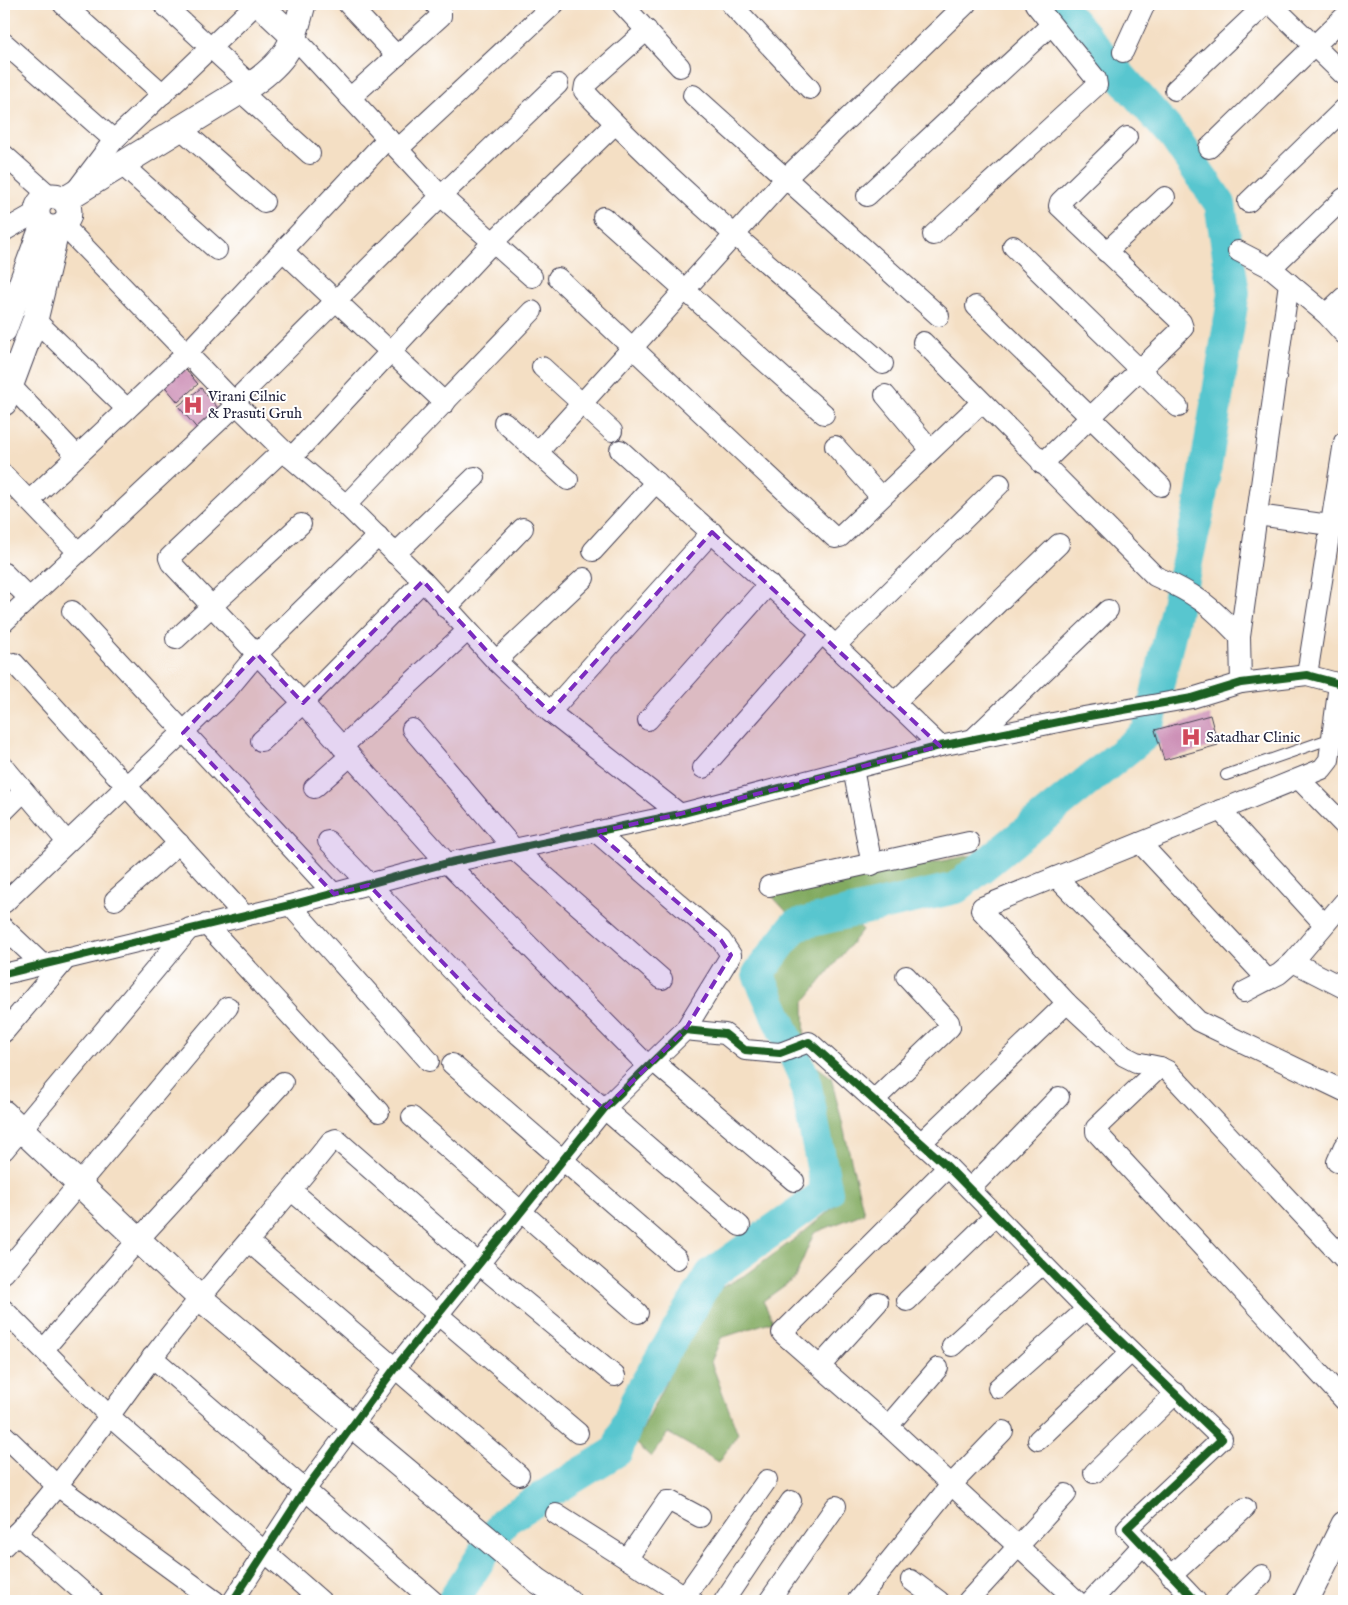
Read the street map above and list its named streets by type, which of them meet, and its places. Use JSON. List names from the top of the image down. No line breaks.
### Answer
{"places":{"hospital":["Virani Cilnic & Prasuti Gruh","Satadhar Clinic"]}}
